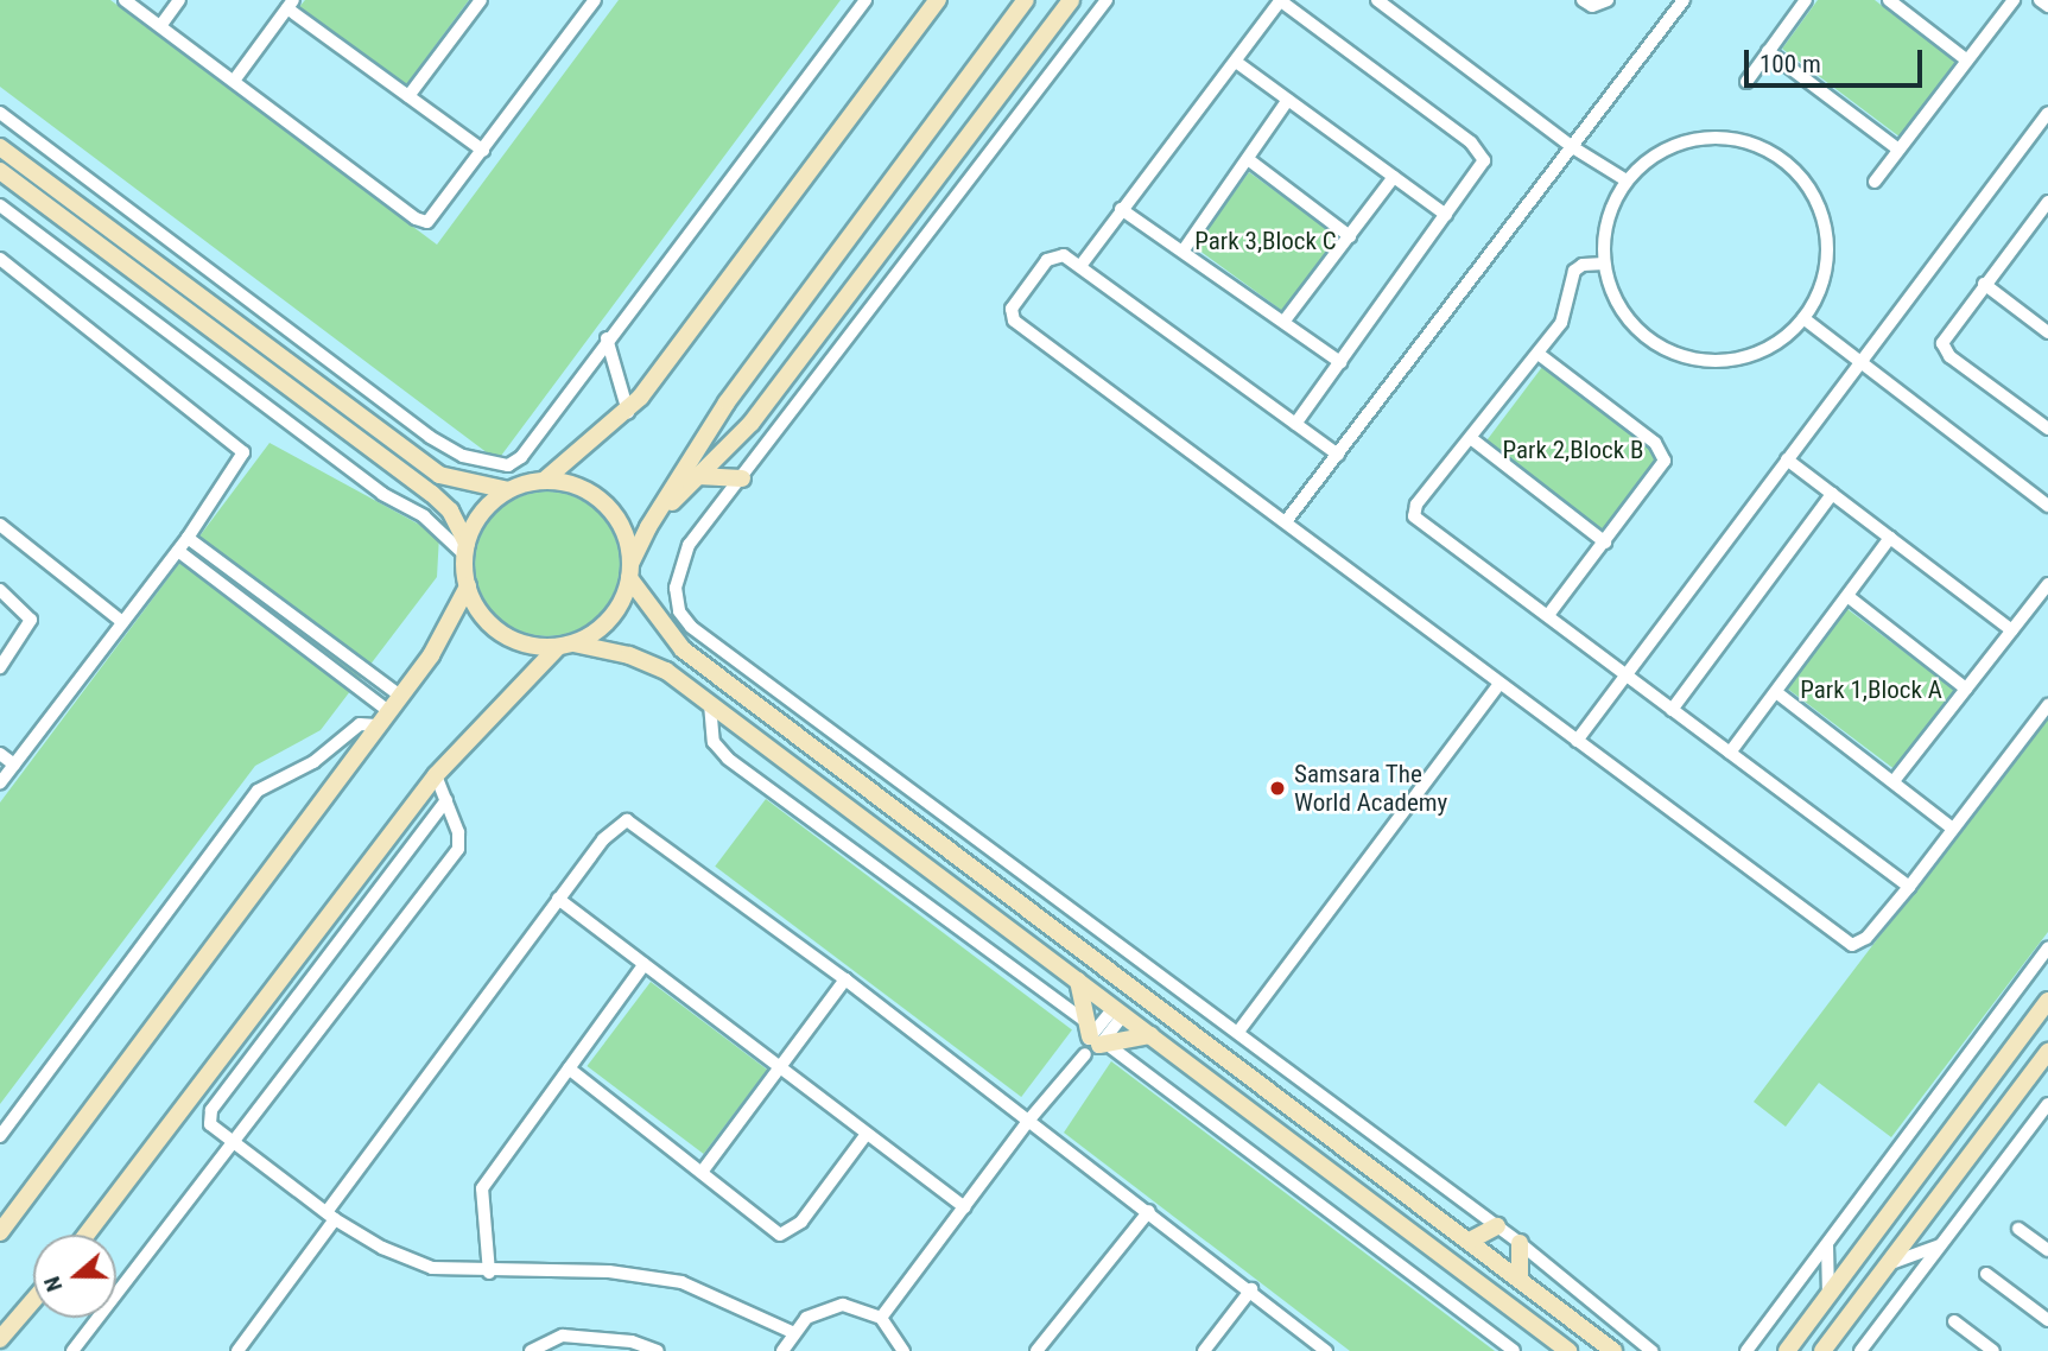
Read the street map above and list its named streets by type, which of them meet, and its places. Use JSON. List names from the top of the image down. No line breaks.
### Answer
{"parks":["Park 3,Block C","Park 2,Block B","Park 1,Block A"],"places":["Samsara The World Academy"],"scale_bar":"100 m","north":"left"}
